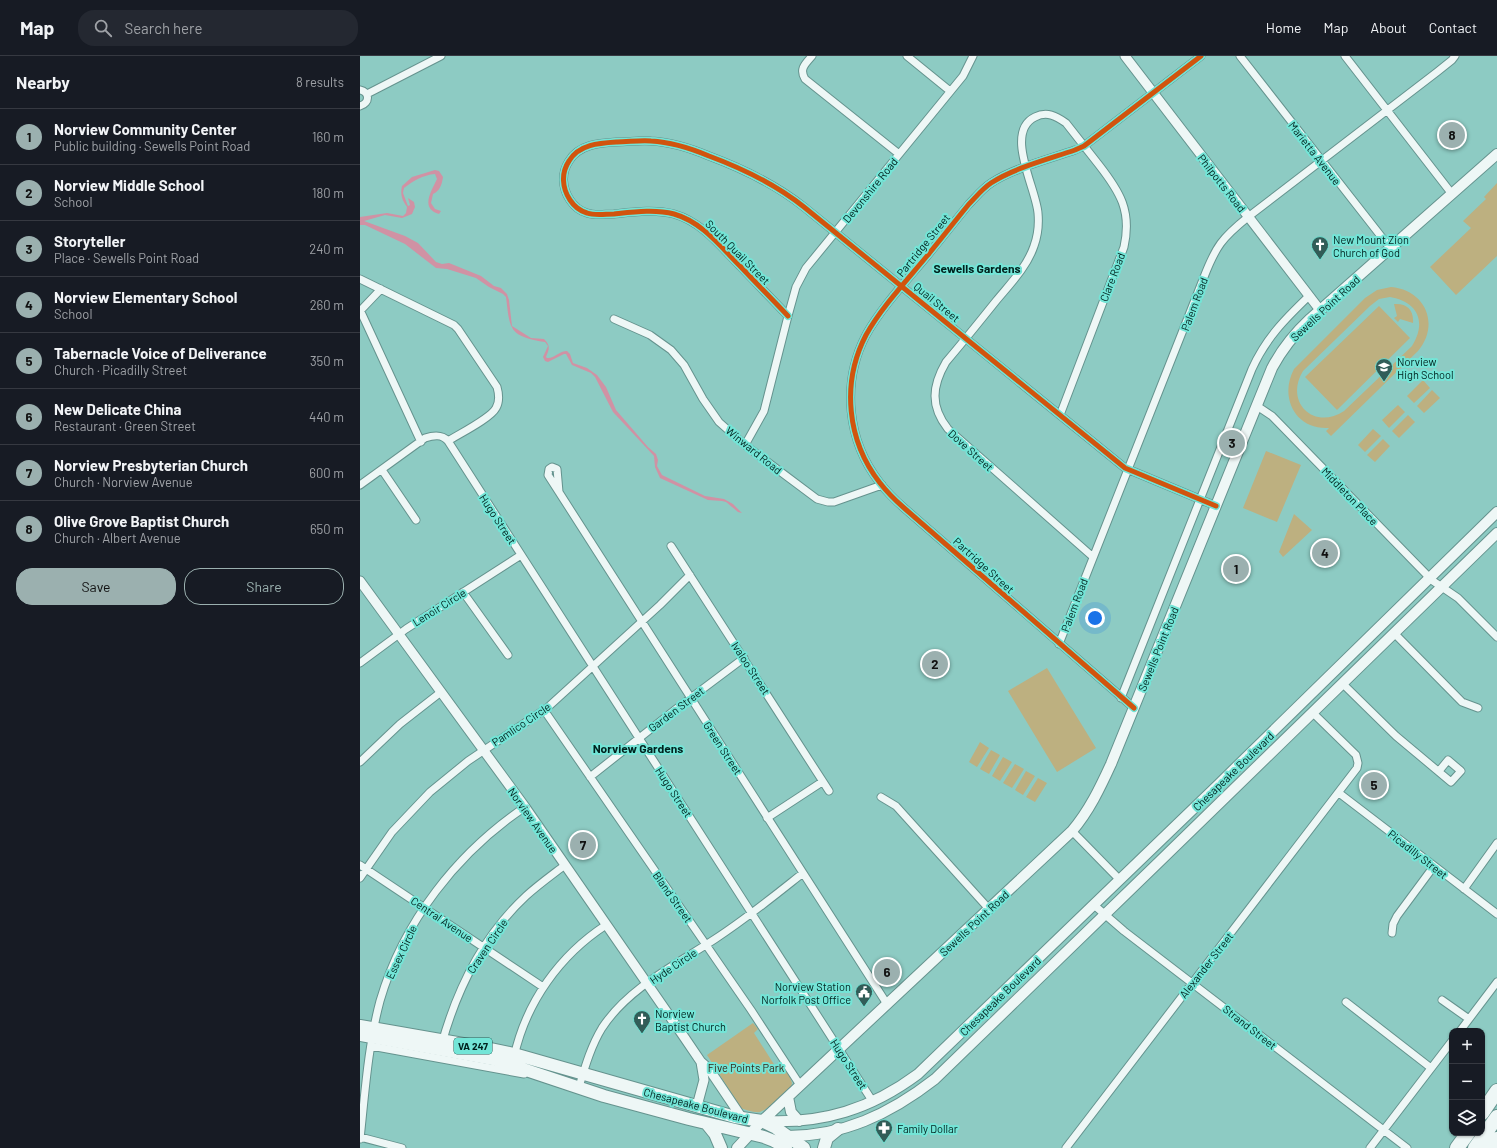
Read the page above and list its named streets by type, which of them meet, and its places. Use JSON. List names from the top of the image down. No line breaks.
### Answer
{"streets":{"main road":["Sewells Point Road","Chesapeake Boulevard","VA 247"],"street":["Marietta Avenue","Philpotts Road","Devonshire Road","Partridge Street","South Quail Street","Clare Road","Quail Street","Palem Road","Winward Road","Dove Street","Middleton Place","Hugo Street","Lenoir Circle","Ivaloo Street","Garden Street","Pamlico Circle","Green Street","Norview Avenue","Picadilly Street","Bland Street","Central Avenue","Craven Circle","Essex Circle","Alexander Street","Hyde Circle","Strand Street"]},"crossings":[["Marietta Avenue","Palem Road"],["Marietta Avenue","Sewells Point Road"],["Philpotts Road","Partridge Street"],["Philpotts Road","Palem Road"],["Philpotts Road","Sewells Point Road"],["Devonshire Road","South Quail Street"],["Devonshire Road","Quail Street"],["Devonshire Road","Winward Road"],["Partridge Street","Clare Road"],["Partridge Street","Quail Street"],["Partridge Street","Palem Road"],["Partridge Street","Sewells Point Road"],["Partridge Street","Winward Road"],["Partridge Street","Dove Street"],["South Quail Street","Quail Street"],["Clare Road","Quail Street"],["Clare Road","Dove Street"],["Quail Street","Palem Road"],["Quail Street","Sewells Point Road"],["Quail Street","Dove Street"],["Palem Road","Dove Street"],["Sewells Point Road","Middleton Place"],["Sewells Point Road","Hugo Street"],["Sewells Point Road","Green Street"],["Sewells Point Road","Chesapeake Boulevard"],["Sewells Point Road","Bland Street"],["Sewells Point Road","VA 247"],["Middleton Place","Chesapeake Boulevard"],["Hugo Street","Lenoir Circle"],["Hugo Street","Garden Street"],["Hugo Street","Pamlico Circle"],["Hugo Street","Chesapeake Boulevard"],["Hugo Street","Hyde Circle"],["Lenoir Circle","Norview Avenue"],["Ivaloo Street","Garden Street"],["Ivaloo Street","Pamlico Circle"],["Garden Street","Green Street"],["Garden Street","Bland Street"],["Pamlico Circle","Green Street"],["Pamlico Circle","Norview Avenue"],["Pamlico Circle","Bland Street"],["Pamlico Circle","Central Avenue"],["Green Street","Hyde Circle"],["Chesapeake Boulevard","Norview Avenue"],["Chesapeake Boulevard","Craven Circle"],["Chesapeake Boulevard","Essex Circle"],["Chesapeake Boulevard","Alexander Street"],["Chesapeake Boulevard","Hyde Circle"],["Chesapeake Boulevard","Strand Street"],["Chesapeake Boulevard","VA 247"],["Norview Avenue","Craven Circle"],["Norview Avenue","Essex Circle"],["Norview Avenue","Hyde Circle"],["Picadilly Street","Alexander Street"],["Bland Street","Hyde Circle"],["Central Avenue","Craven Circle"],["Central Avenue","Essex Circle"],["Alexander Street","Strand Street"]],"districts":["Sewells Gardens","Norview Gardens"],"parks":["Five Points Park"],"places":{"church":["New Mount Zion Church of God","Norview Baptist Church"],"school or university":["Norview High School"],"public building":["Norview Station Norfolk Post Office"],"pharmacy":["Family Dollar"]},"page":{"header":"Map","search":"Search here","nav":["Home","Map","About","Contact"],"heading":["Nearby","8 results"],"list":[{"mark":"1","name":"Norview Community Center","note":"Public building · Sewells Point Road","value":"160 m"},{"mark":"2","name":"Norview Middle School","note":"School","value":"180 m"},{"mark":"3","name":"Storyteller","note":"Place · Sewells Point Road","value":"240 m"},{"mark":"4","name":"Norview Elementary School","note":"School","value":"260 m"},{"mark":"5","name":"Tabernacle Voice of Deliverance","note":"Church · Picadilly Street","value":"350 m"},{"mark":"6","name":"New Delicate China","note":"Restaurant · Green Street","value":"440 m"},{"mark":"7","name":"Norview Presbyterian Church","note":"Church · Norview Avenue","value":"600 m"},{"mark":"8","name":"Olive Grove Baptist Church","note":"Church · Albert Avenue","value":"650 m"}],"pins":["8","3","4","1","2","5","7","6"],"buttons":["Save","Share"],"map_buttons":["+","−"]}}
